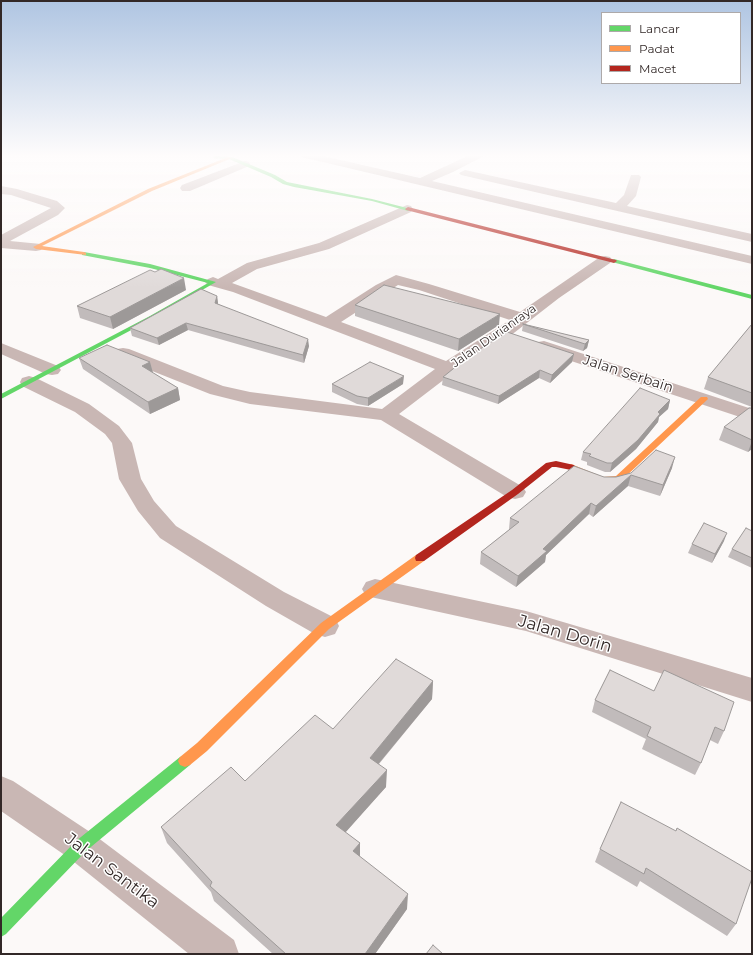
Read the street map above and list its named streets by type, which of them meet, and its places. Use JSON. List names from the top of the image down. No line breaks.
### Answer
{"streets":{"street":["Jalan Durianraya","Jalan Serbain","Jalan Dorin","Jalan Santika"]},"crossings":[["Jalan Durianraya","Jalan Serbain"]],"legend":["Lancar","Padat","Macet"]}
